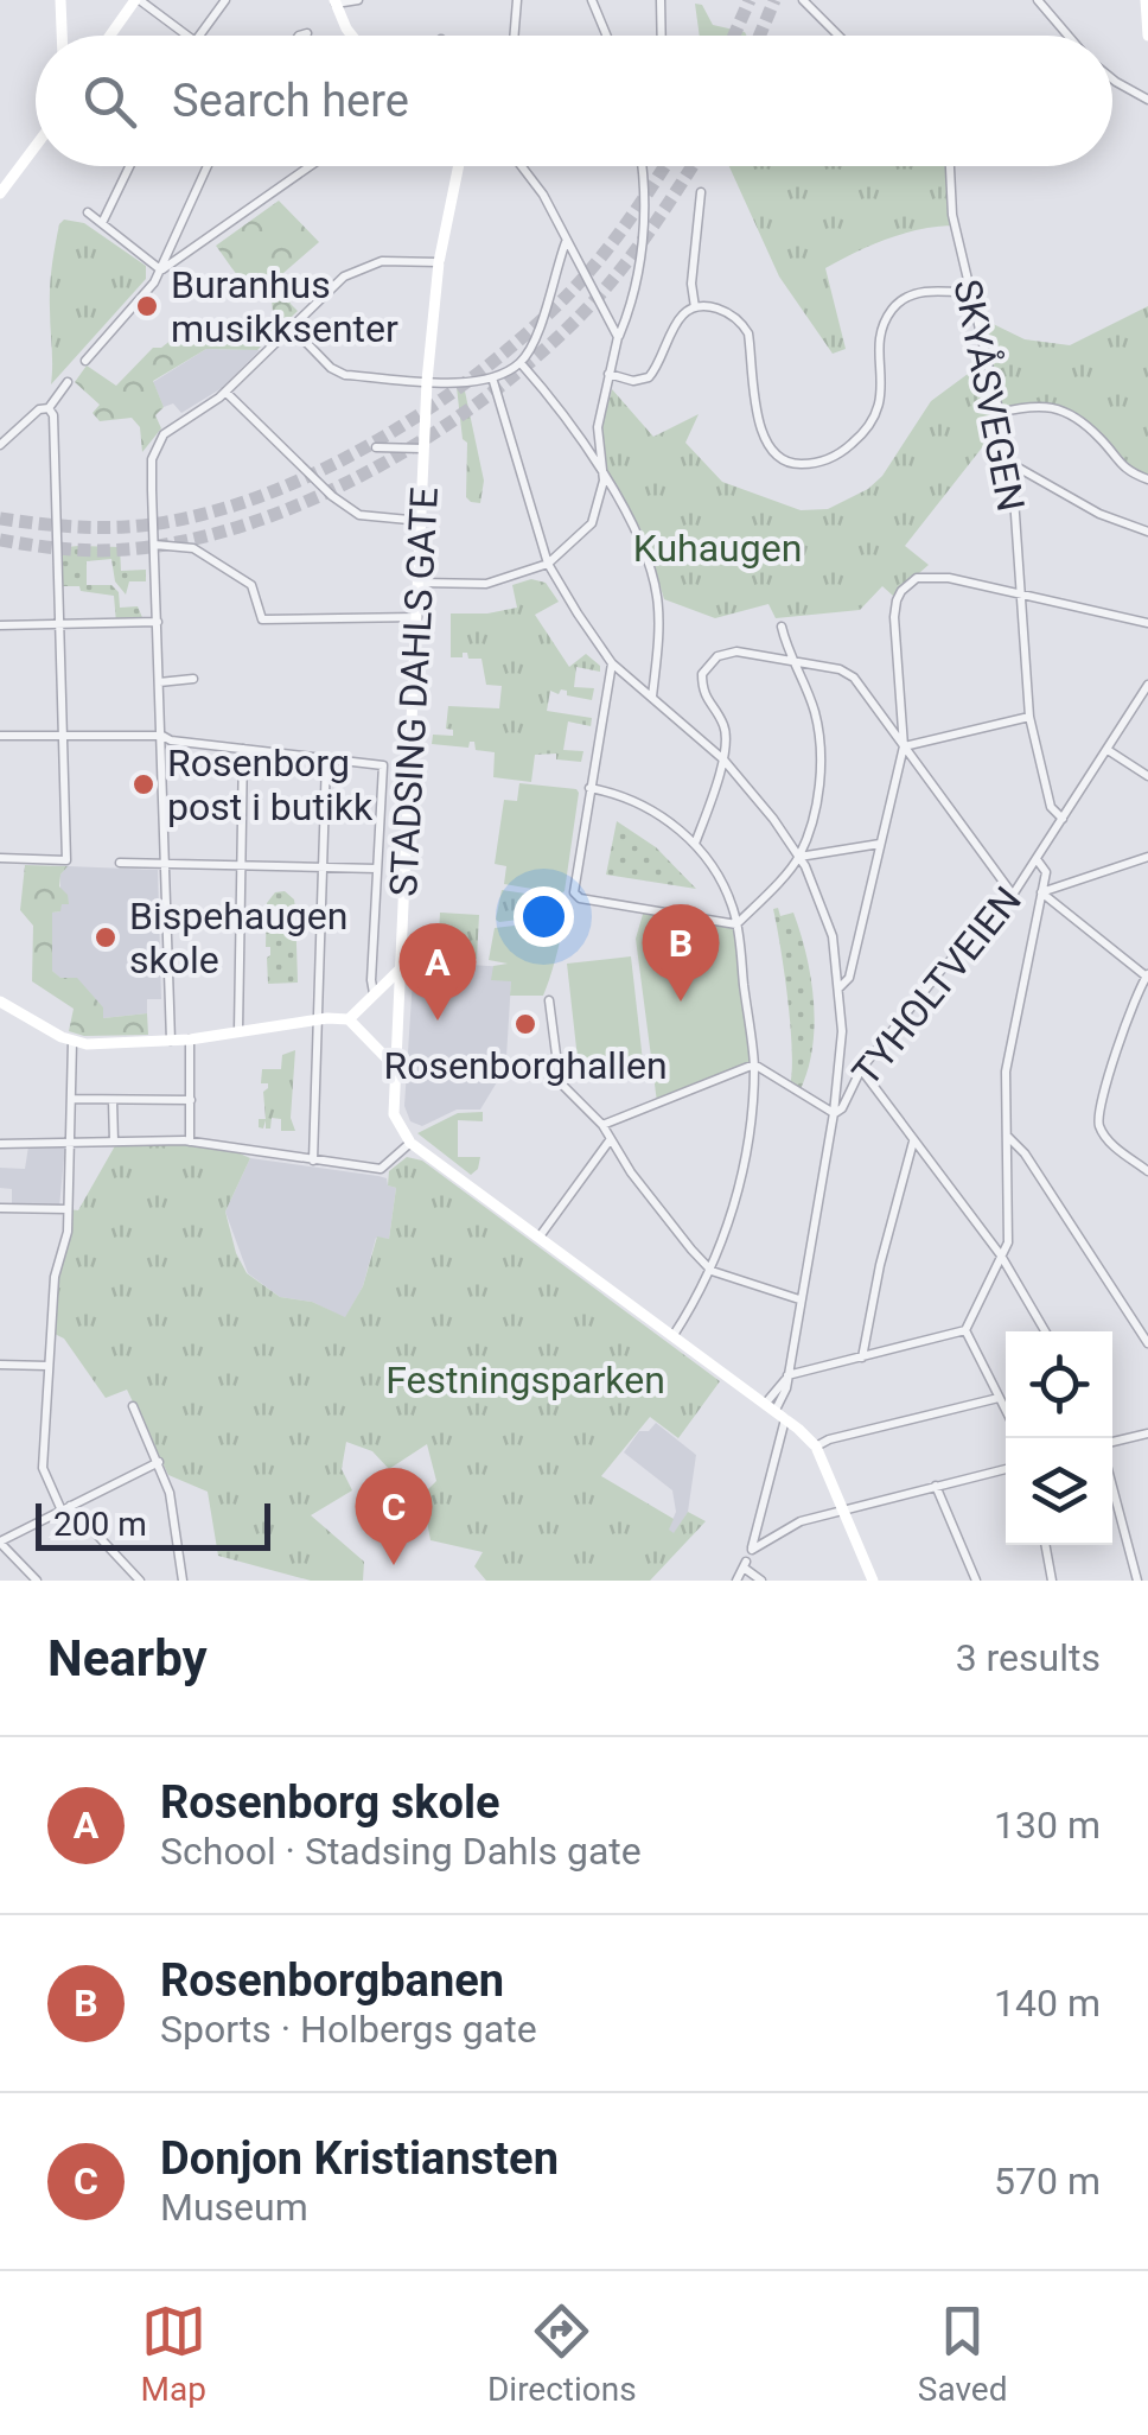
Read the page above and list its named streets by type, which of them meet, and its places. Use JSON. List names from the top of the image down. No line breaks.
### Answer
{"streets":{"main road":["STADSING DAHLS GATE"],"street":["SKYÅSVEGEN","TYHOLTVEIEN"]},"crossings":[["SKYÅSVEGEN","TYHOLTVEIEN"]],"parks":["Kuhaugen","Festningsparken"],"places":["Buranhus musikksenter","Rosenborg post i butikk","Bispehaugen skole","Rosenborghallen"],"scale_bar":"200 m","page":{"search":"Search here","pins":["B","A","C"],"scale":"200 m","heading":["Nearby","3 results"],"list":[{"mark":"A","name":"Rosenborg skole","note":"School · Stadsing Dahls gate","value":"130 m"},{"mark":"B","name":"Rosenborgbanen","note":"Sports · Holbergs gate","value":"140 m"},{"mark":"C","name":"Donjon Kristiansten","note":"Museum","value":"570 m"}],"nav":["Map","Directions","Saved"]}}
